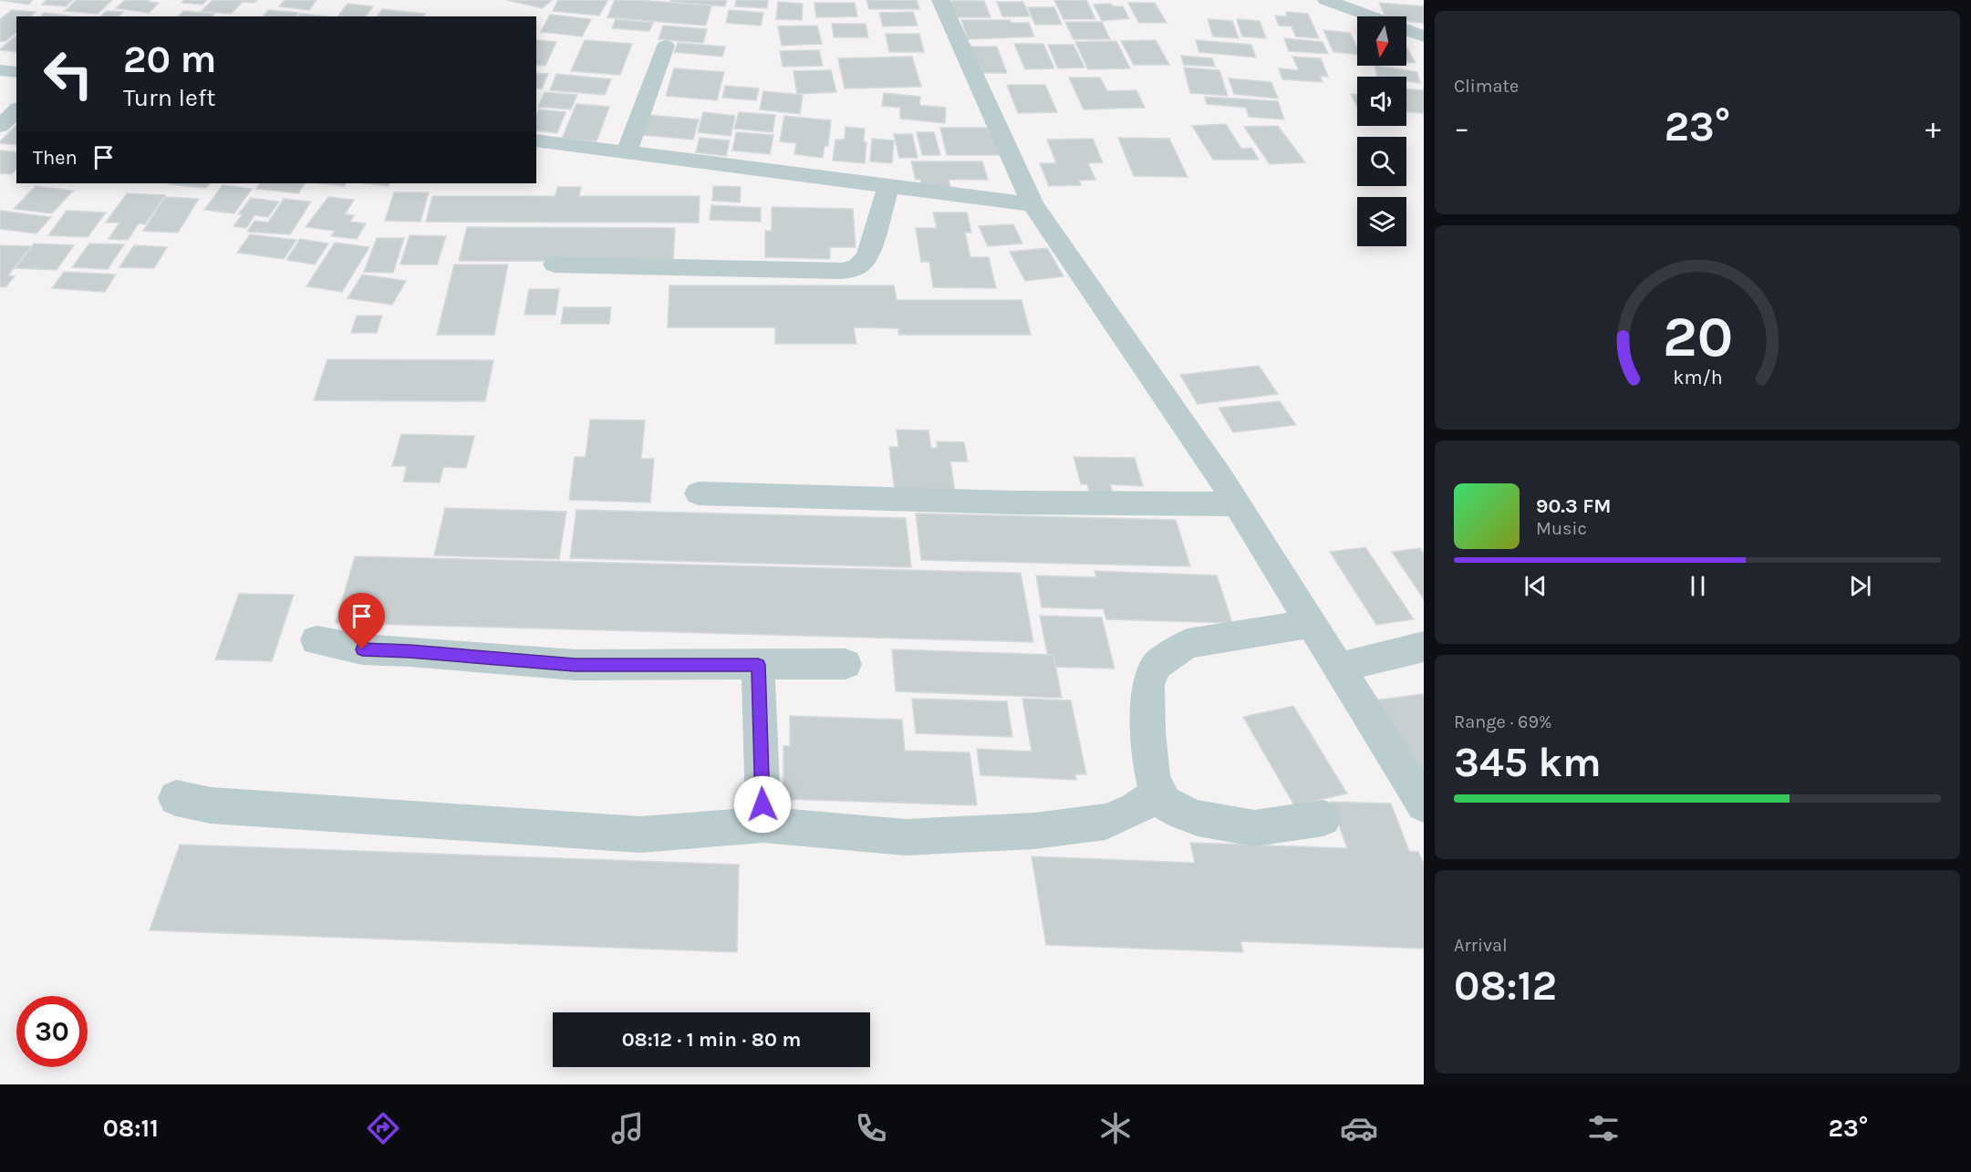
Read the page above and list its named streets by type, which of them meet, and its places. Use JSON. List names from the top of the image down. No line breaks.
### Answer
{"north":"bottom","page":{"tile":["Climate",["Range · 69%","345 km"],["Arrival","08:12"]],"turn":["20 m","Turn left"],"heat":["−","23°","+"],"then":"Then","song":["90.3 FM","Music"],"limit":"30","trip":"08:12 · 1 min · 80 m","tabs":["08:11","23°"],"gauge":["20","km/h"]}}
